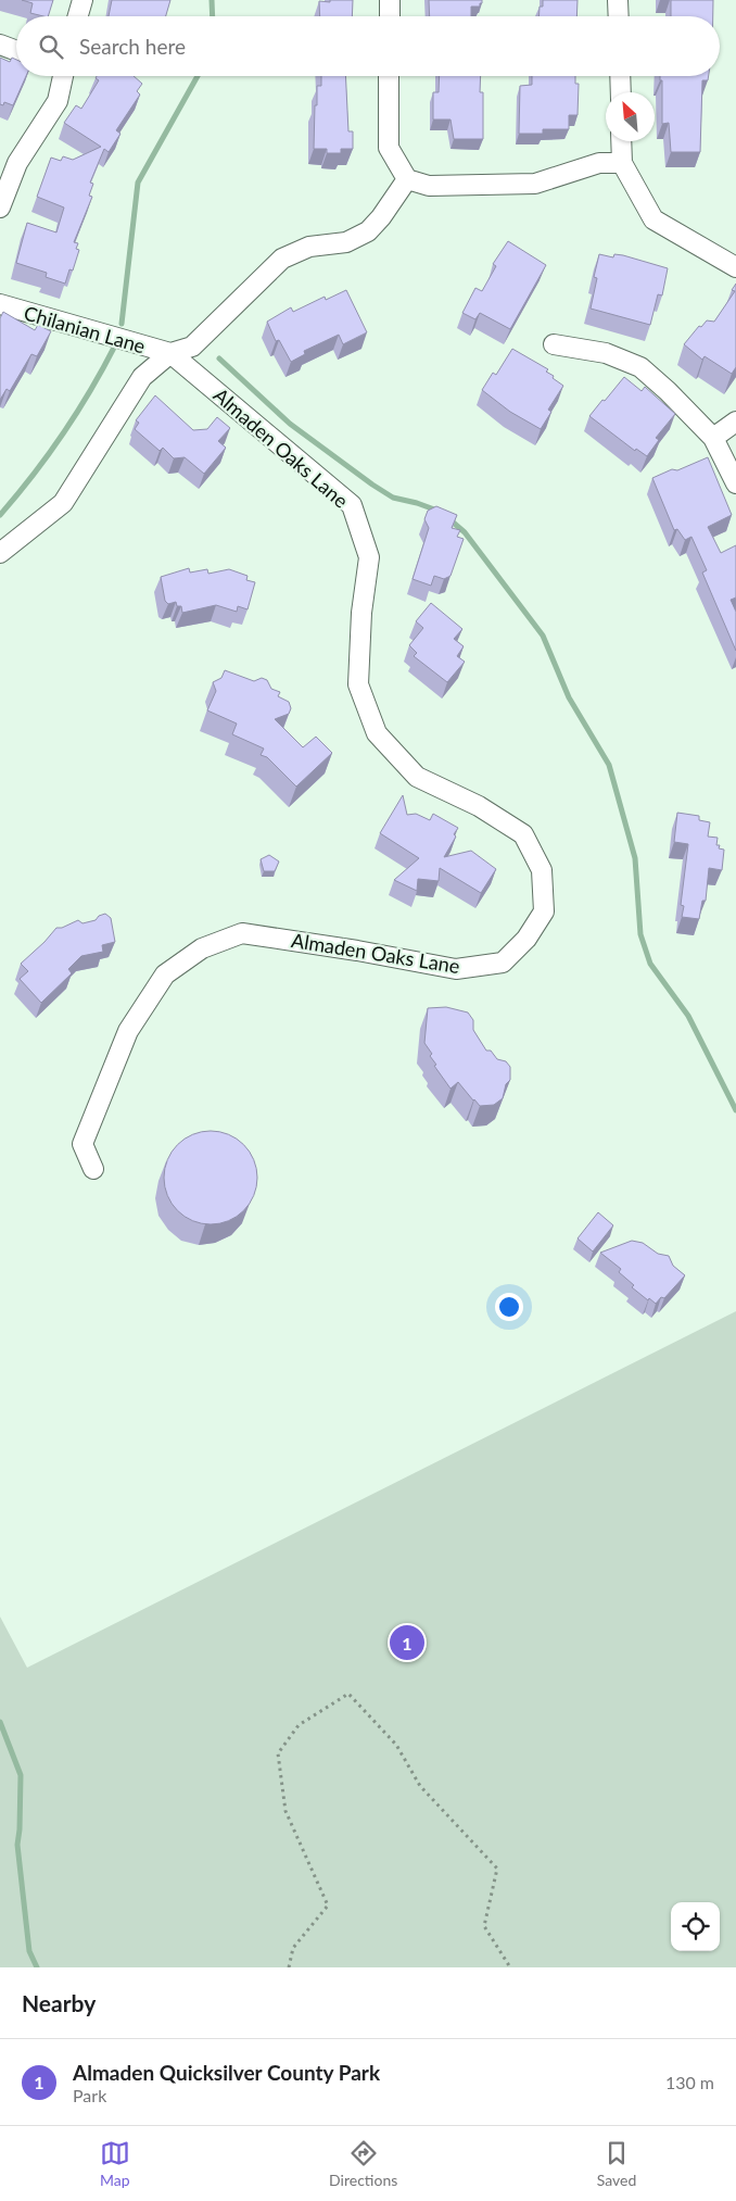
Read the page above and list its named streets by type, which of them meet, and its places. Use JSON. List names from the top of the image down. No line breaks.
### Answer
{"streets":{"street":["Chilanian Lane","Almaden Oaks Lane"]},"crossings":[["Chilanian Lane","Almaden Oaks Lane"]],"north":"top left","page":{"search":"Search here","pins":"1","heading":"Nearby","list":[{"mark":"1","name":"Almaden Quicksilver County Park","note":"Park","value":"130 m"}],"nav":["Map","Directions","Saved"]}}
